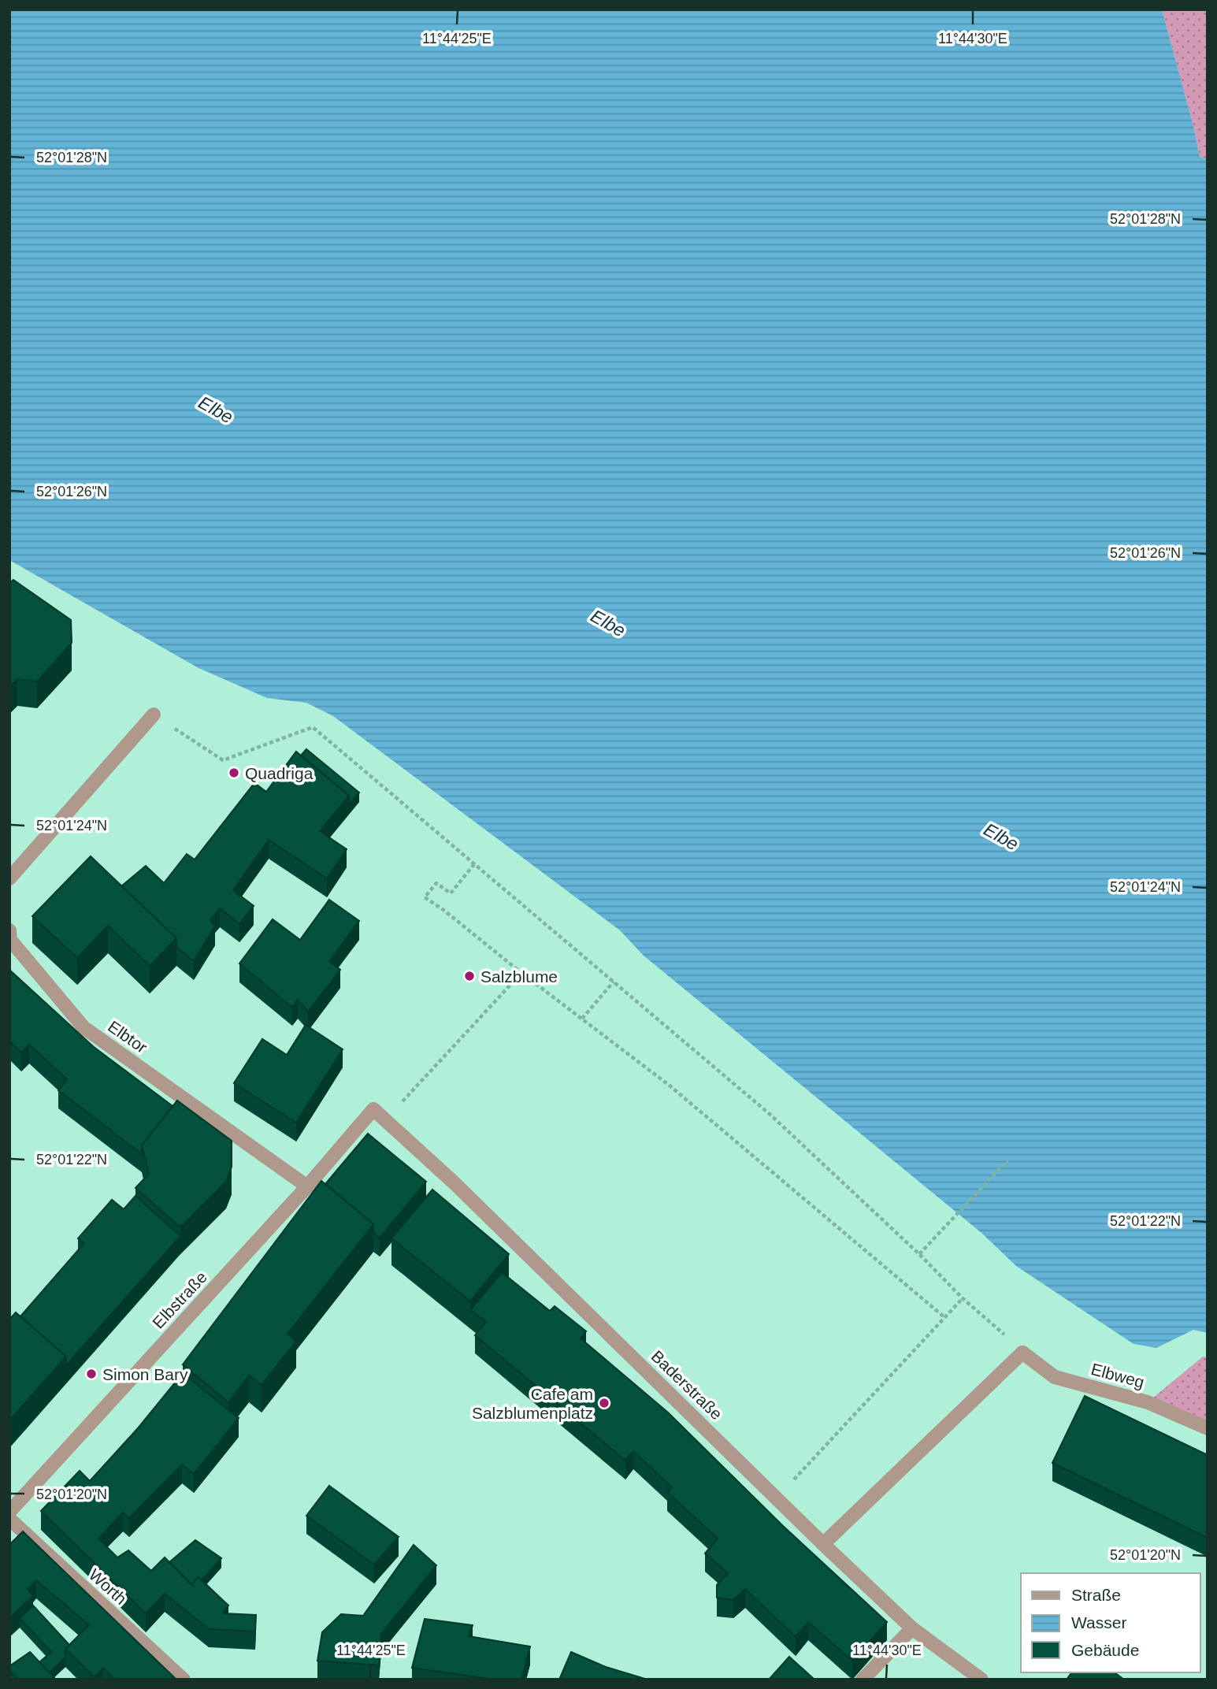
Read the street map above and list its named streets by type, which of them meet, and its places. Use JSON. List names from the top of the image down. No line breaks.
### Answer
{"streets":{"street":["Elbtor","Elbstraße","Elbweg","Baderstraße","Worth"]},"crossings":[["Elbtor","Elbstraße"],["Elbstraße","Baderstraße"]],"water":["Elbe"],"places":["Quadriga","Salzblume","Simon Bary","Cafe am Salzblumenplatz"],"legend":["Straße","Wasser","Gebäude"],"coordinates":["11°44'25\"E","11°44'30\"E","52°01'28\"N","52°01'26\"N","52°01'24\"N","52°01'22\"N","52°01'20\"N"]}
